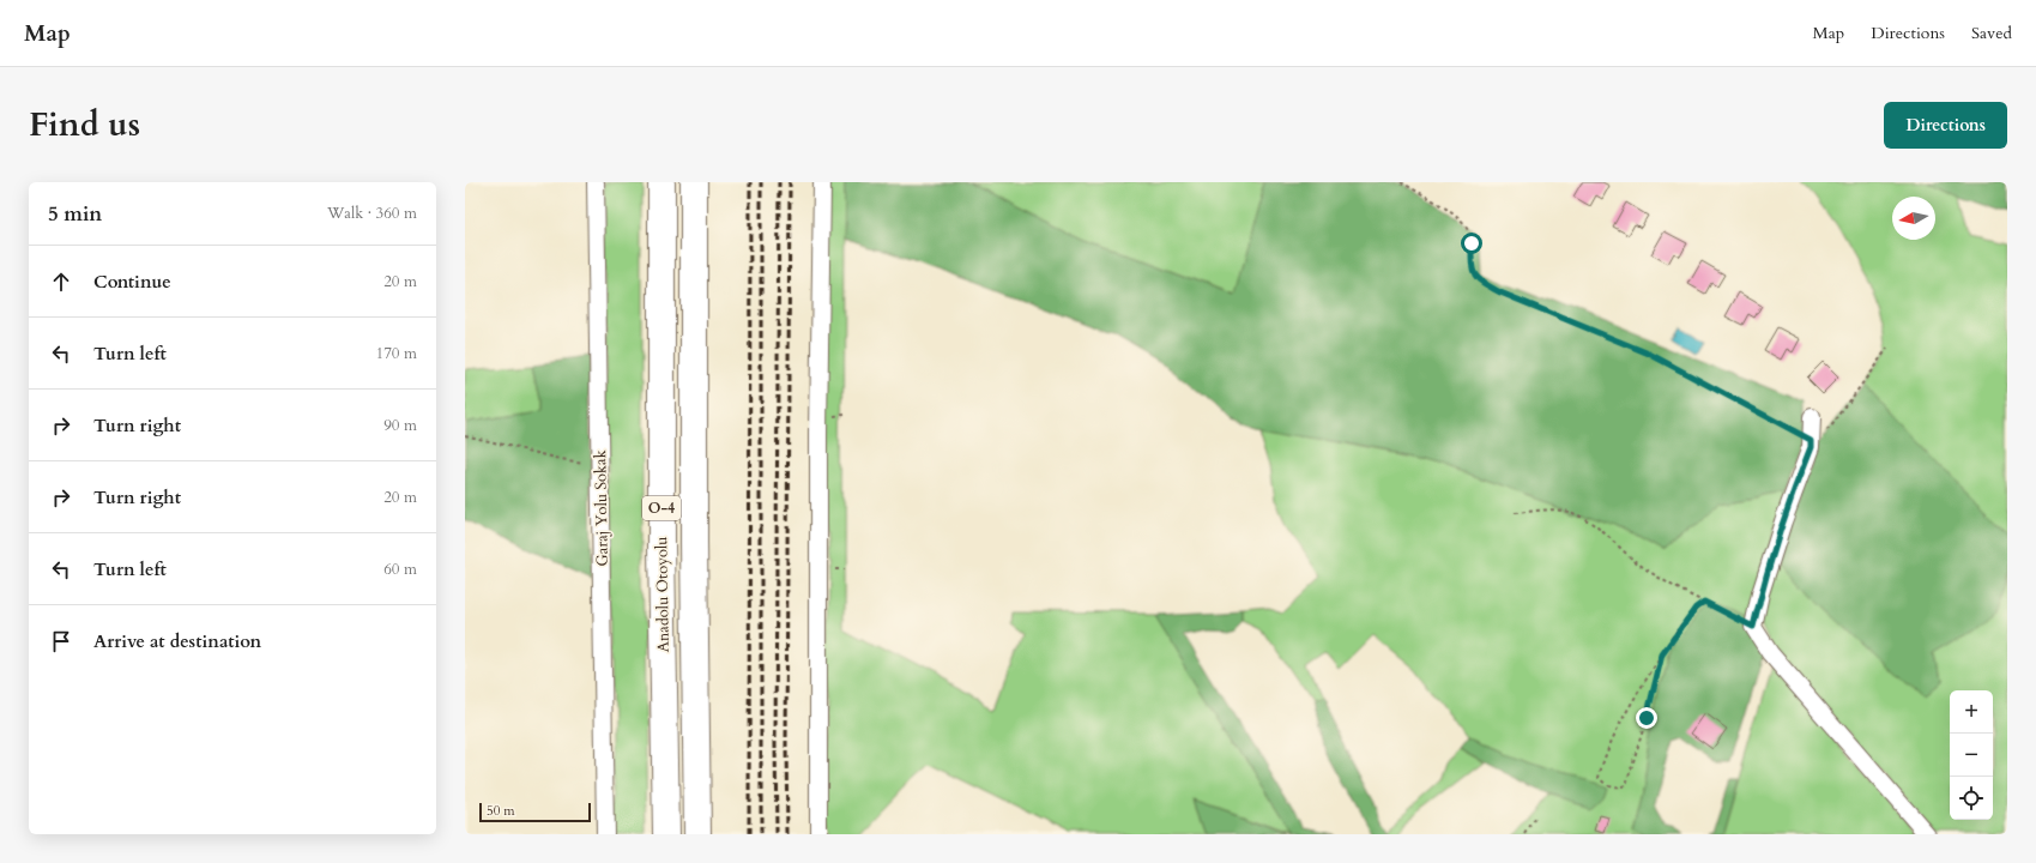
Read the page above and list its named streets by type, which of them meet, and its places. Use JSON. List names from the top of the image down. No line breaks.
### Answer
{"streets":{"highway":["O-4","Anadolu Otoyolu"],"street":["Garaj Yolu Sokak"]},"scale_bar":"50 m","north":"left","page":{"header":"Map","nav":["Map","Directions","Saved"],"title":"Find us","buttons":"Directions","heading":["5 min","Walk · 360 m"],"list":[["Continue","20 m"],["Turn left","170 m"],["Turn right","90 m"],["Turn right","20 m"],["Turn left","60 m"],"Arrive at destination"],"map_buttons":["+","−"],"scale":"50 m"}}
